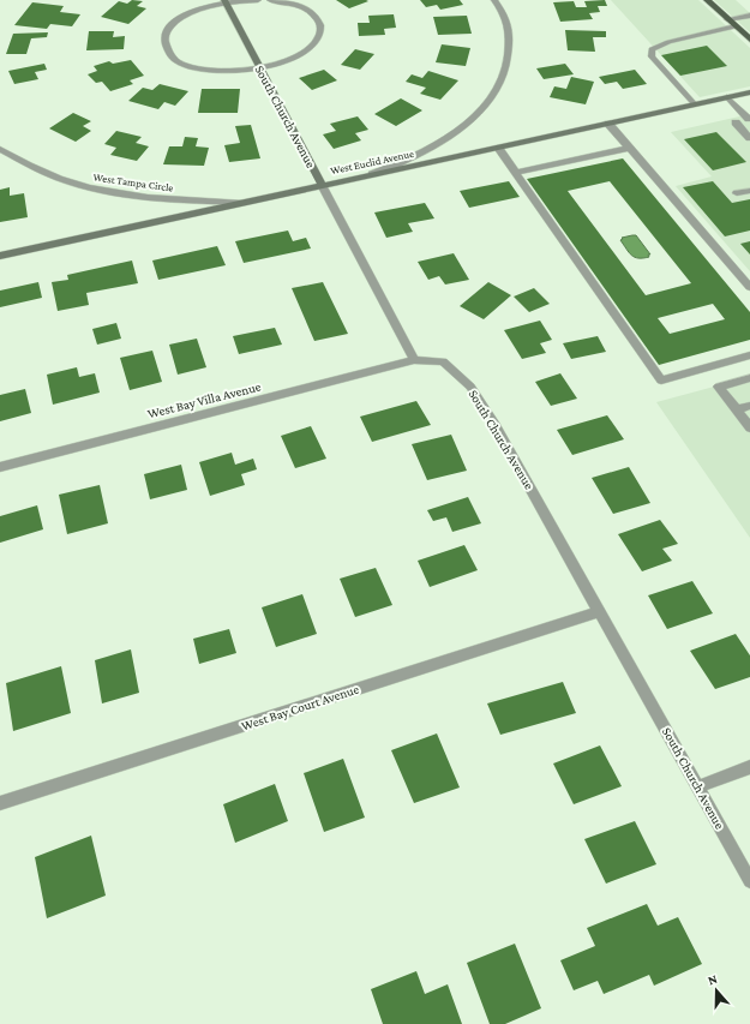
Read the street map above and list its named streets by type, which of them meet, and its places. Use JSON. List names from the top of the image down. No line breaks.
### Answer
{"streets":{"street":["South Church Avenue","West Euclid Avenue","West Tampa Circle","West Bay Villa Avenue","West Bay Court Avenue"]},"crossings":[["South Church Avenue","West Euclid Avenue"],["South Church Avenue","West Bay Villa Avenue"],["South Church Avenue","West Bay Court Avenue"],["West Euclid Avenue","West Tampa Circle"]],"north":"top"}
